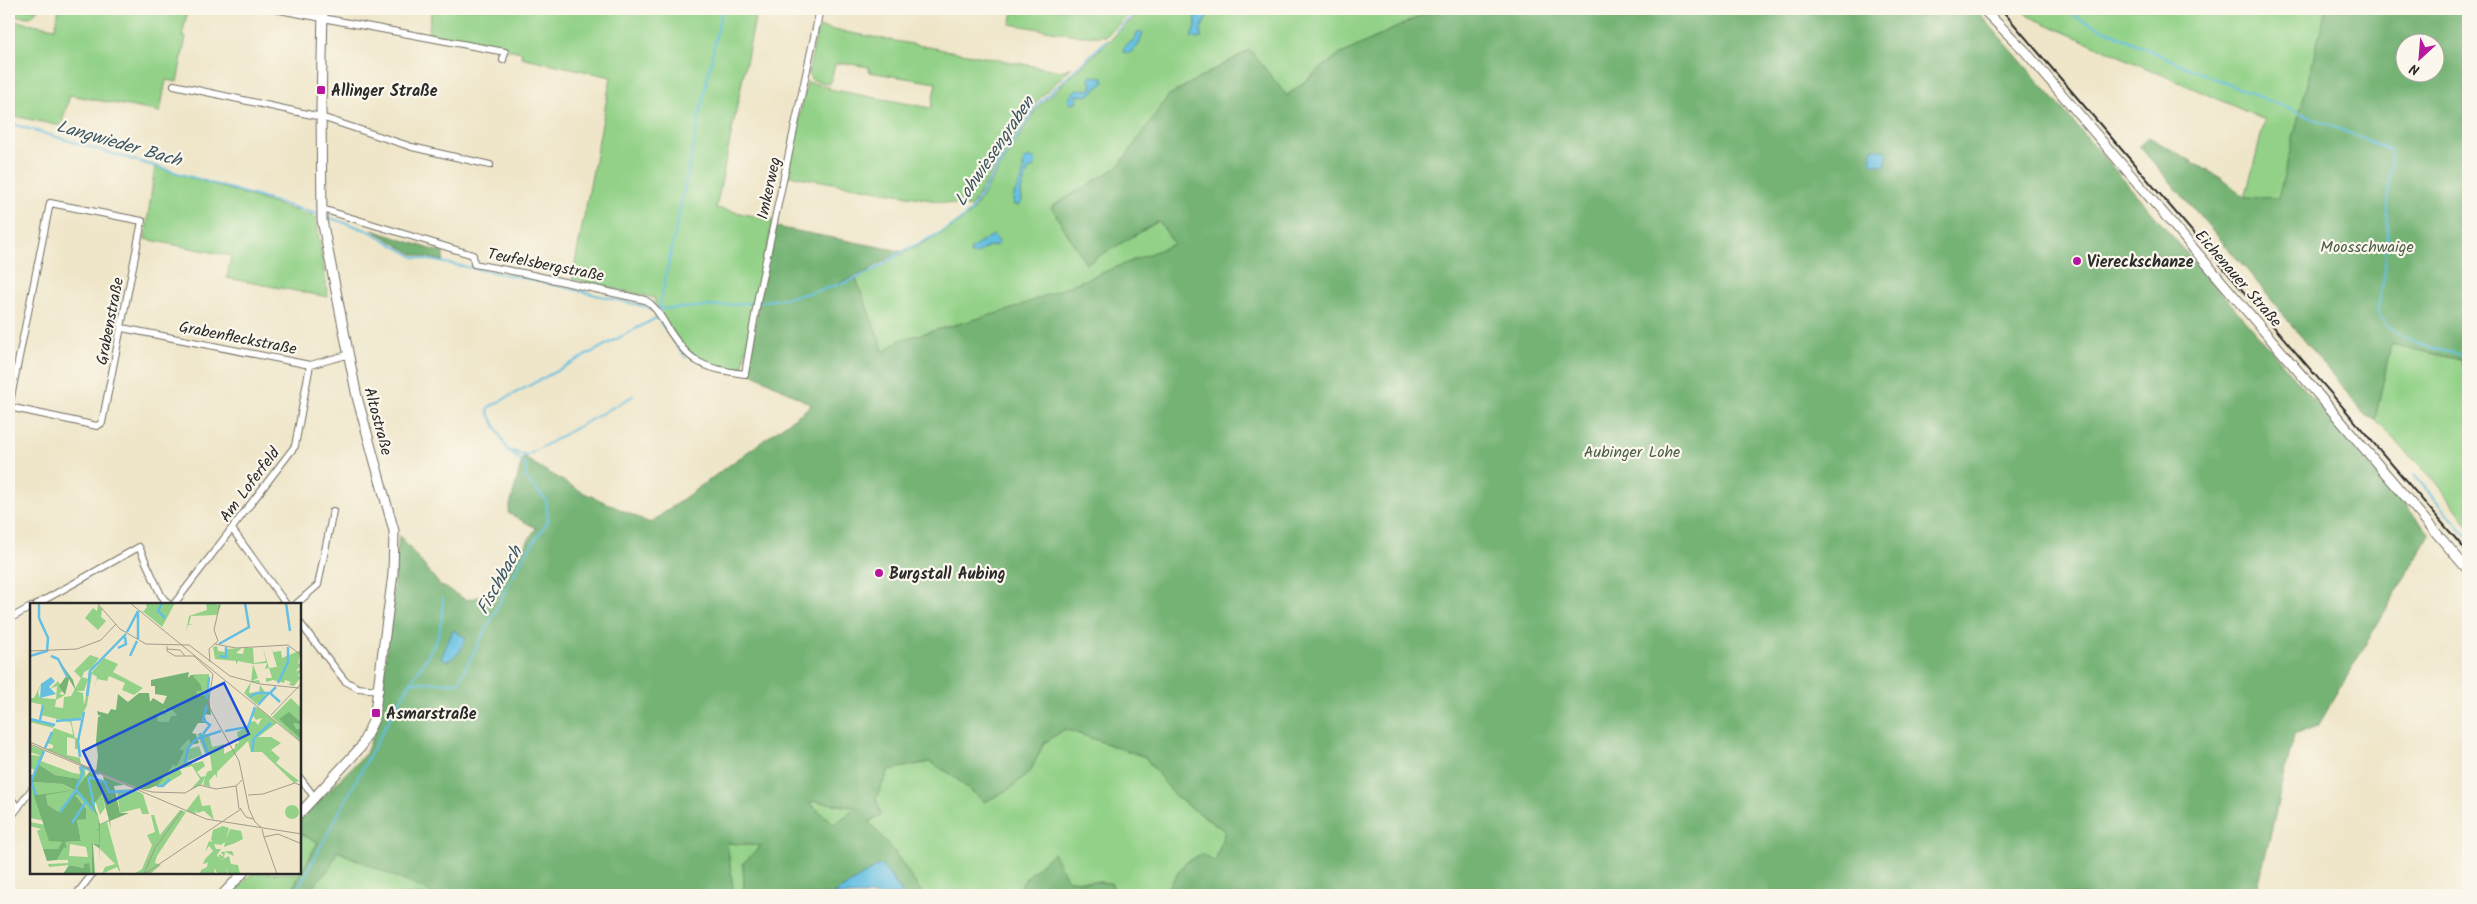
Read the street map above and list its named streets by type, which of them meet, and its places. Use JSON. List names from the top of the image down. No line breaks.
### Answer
{"streets":{"main road":["Eichenauer Straße","Altostraße"],"street":["Imkerweg","Teufelsbergstraße","Grabenstraße","Grabenfleckstraße","Am Loferfeld"]},"crossings":[["Imkerweg","Teufelsbergstraße"],["Teufelsbergstraße","Altostraße"],["Grabenstraße","Grabenfleckstraße"],["Grabenfleckstraße","Altostraße"],["Grabenfleckstraße","Am Loferfeld"]],"water":["Langwieder Bach","Lohwiesengraben","Fischbach"],"parks":["Moosschwaige","Aubinger Lohe"],"places":{"transit":["Allinger Straße","Asmarstraße"],"other":["Viereckschanze","Burgstall Aubing"]},"north":"bottom left"}
